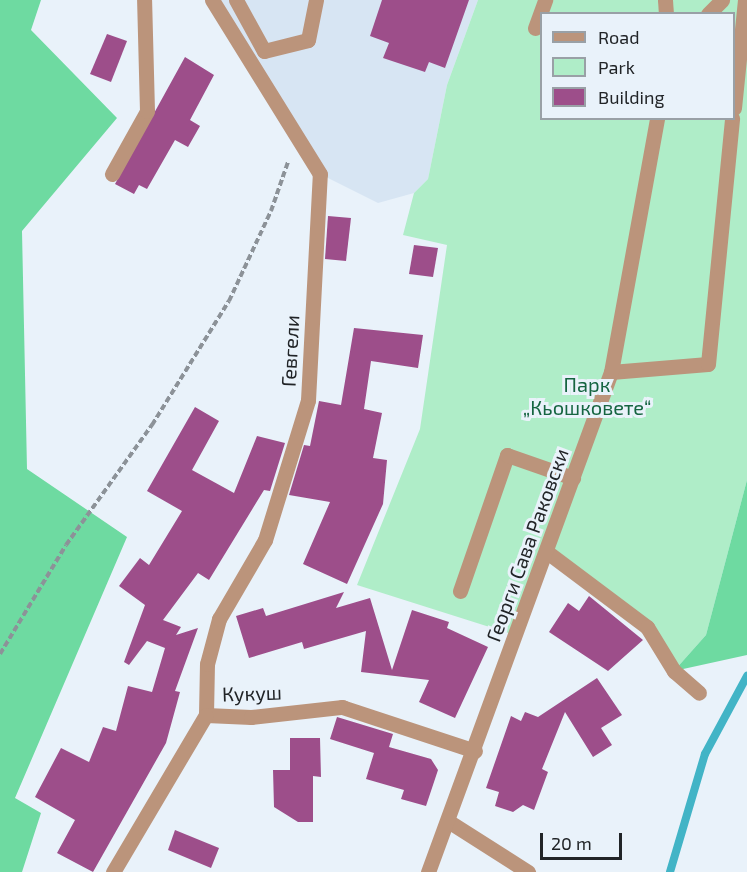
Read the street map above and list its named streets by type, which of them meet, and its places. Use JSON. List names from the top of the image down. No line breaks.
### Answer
{"streets":{"street":["Гевгели","Георги Сава Раковски","Кукуш"]},"crossings":[["Гевгели","Кукуш"],["Георги Сава Раковски","Кукуш"]],"parks":["Парк „Кьошковете“"],"legend":["Road","Park","Building"],"scale_bar":"20 m"}
